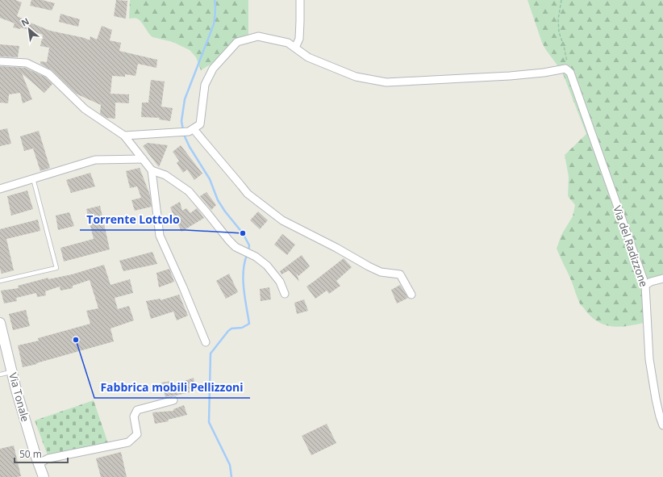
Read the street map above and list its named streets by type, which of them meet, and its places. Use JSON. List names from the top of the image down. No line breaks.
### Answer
{"streets":{"street":["Via del Radizzone","Via Tonale"]},"places":["Torrente Lottolo","Fabbrica mobili Pellizzoni"],"scale_bar":"50 m","north":"top left"}
